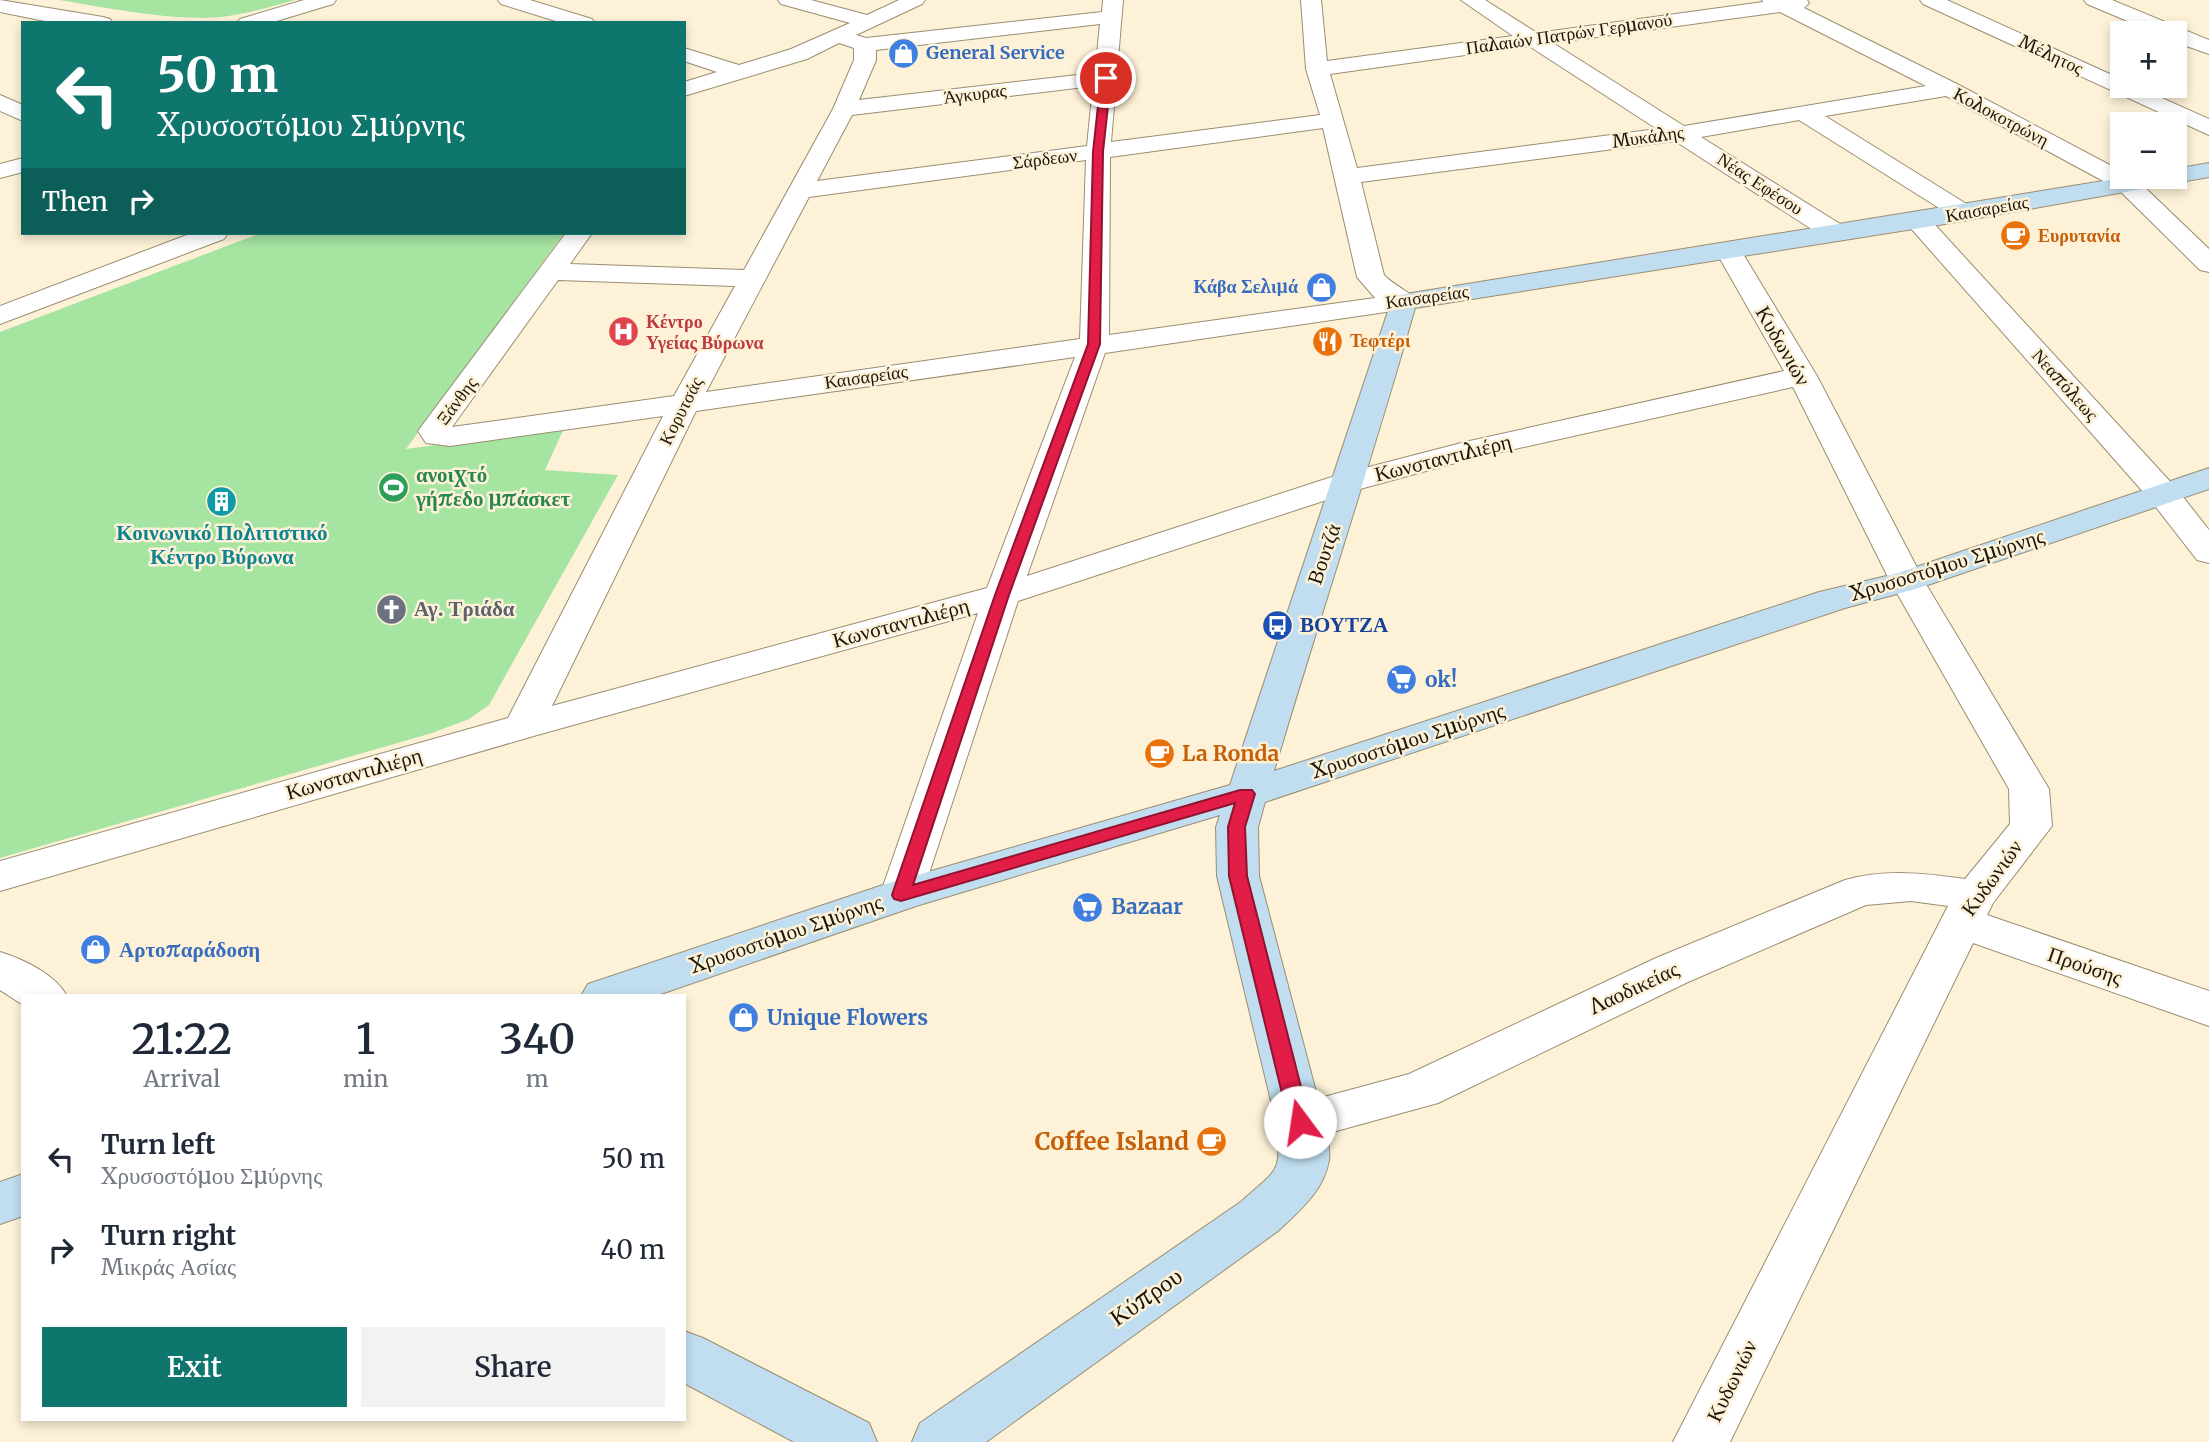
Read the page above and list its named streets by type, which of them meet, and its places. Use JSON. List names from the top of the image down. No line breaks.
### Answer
{"streets":{"street":["Παλαιών Πατρών Γερμανού","Μέλητος","Άγκυρας","Κολοκοτρώνη","Μυκάλης","Σάρδεων","Νέας Εφέσου","Καισαρείας","Κυδωνιών","Νεαπόλεως","Ξάνθης","Κορυτσάς","Κωνσταντιλιέρη","Βουτζά","Χρυσοστόμου Σμύρνης","Προύσης","Λαοδικείας","Κύπρου"]},"crossings":[["Παλαιών Πατρών Γερμανού","Κολοκοτρώνη"],["Παλαιών Πατρών Γερμανού","Νέας Εφέσου"],["Άγκυρας","Κορυτσάς"],["Κολοκοτρώνη","Μυκάλης"],["Μυκάλης","Νέας Εφέσου"],["Σάρδεων","Κορυτσάς"],["Νέας Εφέσου","Καισαρείας"],["Καισαρείας","Κυδωνιών"],["Καισαρείας","Νεαπόλεως"],["Καισαρείας","Ξάνθης"],["Καισαρείας","Κορυτσάς"],["Καισαρείας","Βουτζά"],["Κυδωνιών","Κωνσταντιλιέρη"],["Κυδωνιών","Χρυσοστόμου Σμύρνης"],["Κυδωνιών","Προύσης"],["Κυδωνιών","Λαοδικείας"],["Νεαπόλεως","Χρυσοστόμου Σμύρνης"],["Ξάνθης","Κορυτσάς"],["Κορυτσάς","Κωνσταντιλιέρη"],["Κωνσταντιλιέρη","Βουτζά"],["Βουτζά","Χρυσοστόμου Σμύρνης"],["Βουτζά","Λαοδικείας"],["Βουτζά","Κύπρου"],["Προύσης","Λαοδικείας"],["Λαοδικείας","Κύπρου"]],"places":{"shop":["General Service","Κάβα Σελιμά","Αρτοπαράδοση","Unique Flowers"],"cafe":["Ευρυτανία","La Ronda","Coffee Island"],"hospital":["Κέντρο Υγείας Βύρωνα"],"restaurant":["Τεφτέρι"],"sports":["ανοιχτό γήπεδο μπάσκετ"],"building":["Κοινωνικό Πολιτιστικό Κέντρο Βύρωνα"],"church":["Αγ. Τριάδα"],"bus stop":["ΒΟΥΤΖΑ"],"supermarket":["ok!","Bazaar"]},"page":{"map_buttons":["+","−"],"turn":["50 m","Χρυσοστόμου Σμύρνης"],"then":"Then","eta":["21:22","Arrival","1","min","340","m"],"list":[{"name":"Turn left","note":"Χρυσοστόμου Σμύρνης","value":"50 m"},{"name":"Turn right","note":"Μικράς Ασίας","value":"40 m"}],"buttons":["Exit","Share"]}}
